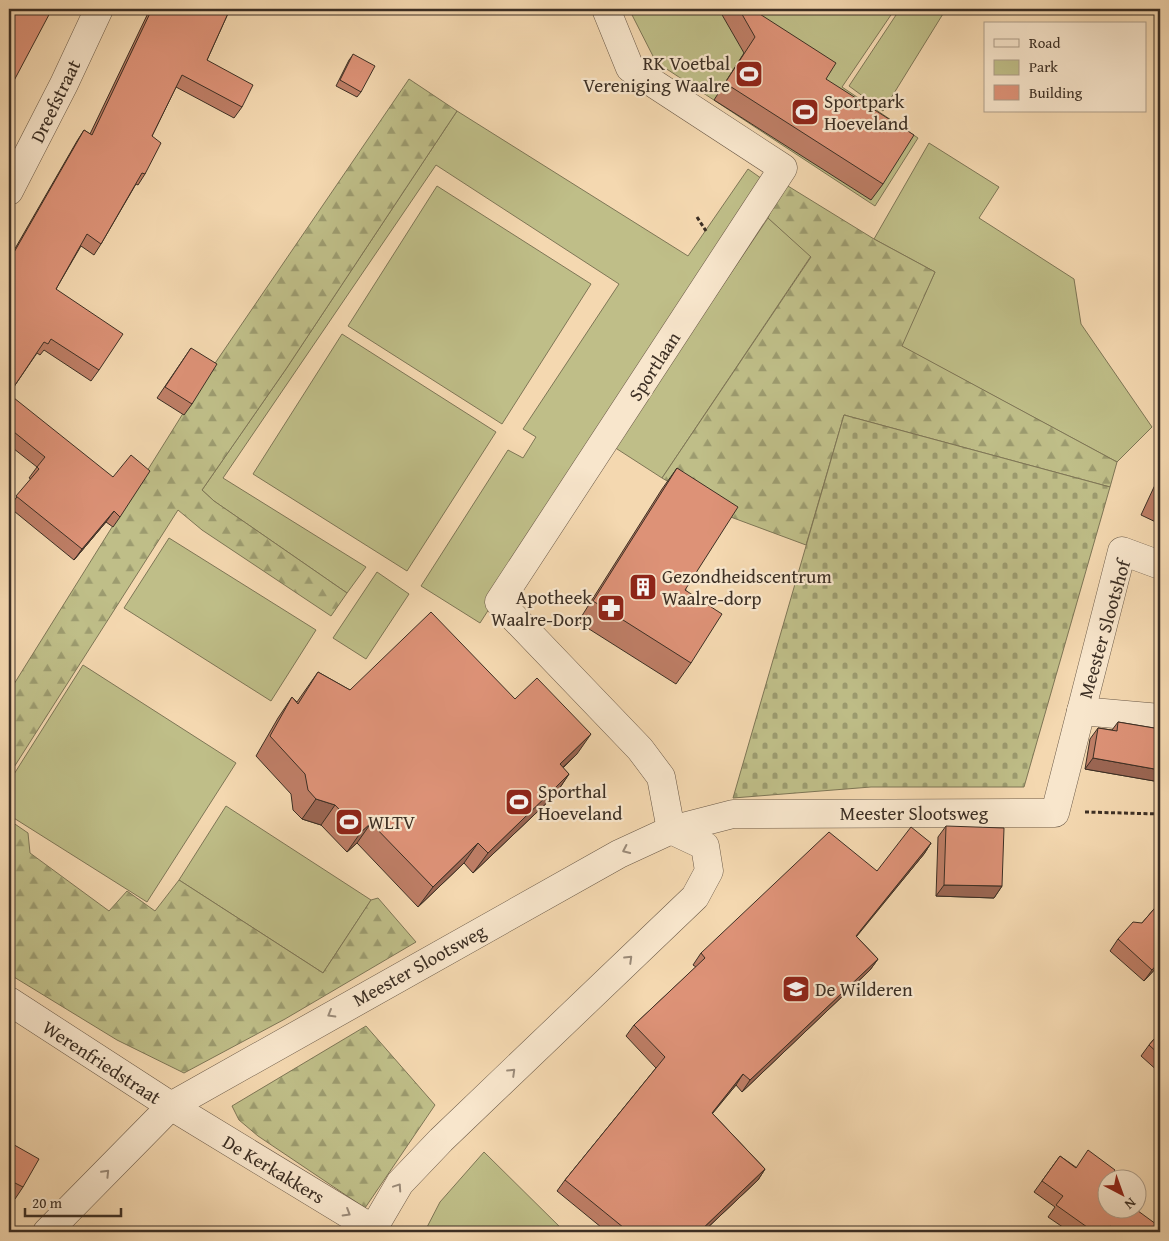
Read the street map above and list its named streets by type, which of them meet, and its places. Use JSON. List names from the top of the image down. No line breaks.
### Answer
{"streets":{"street":["Dreefstraat","Sportlaan","Meester Slootshof","Meester Slootsweg","Werenfriedstraat","De Kerkakkers"]},"crossings":[["Sportlaan","Meester Slootsweg"],["Meester Slootshof","Meester Slootsweg"],["Meester Slootsweg","Werenfriedstraat"],["Meester Slootsweg","De Kerkakkers"],["Werenfriedstraat","De Kerkakkers"]],"one_way":["De Kerkakkers"],"places":{"sports":["RK Voetbal Vereniging Waalre","Sportpark Hoeveland","Sporthal Hoeveland","WLTV"],"building":["Gezondheidscentrum Waalre-dorp"],"pharmacy":["Apotheek Waalre-Dorp"],"school or university":["De Wilderen"]},"legend":["Road","Park","Building"],"scale_bar":"20 m","north":"bottom right"}
